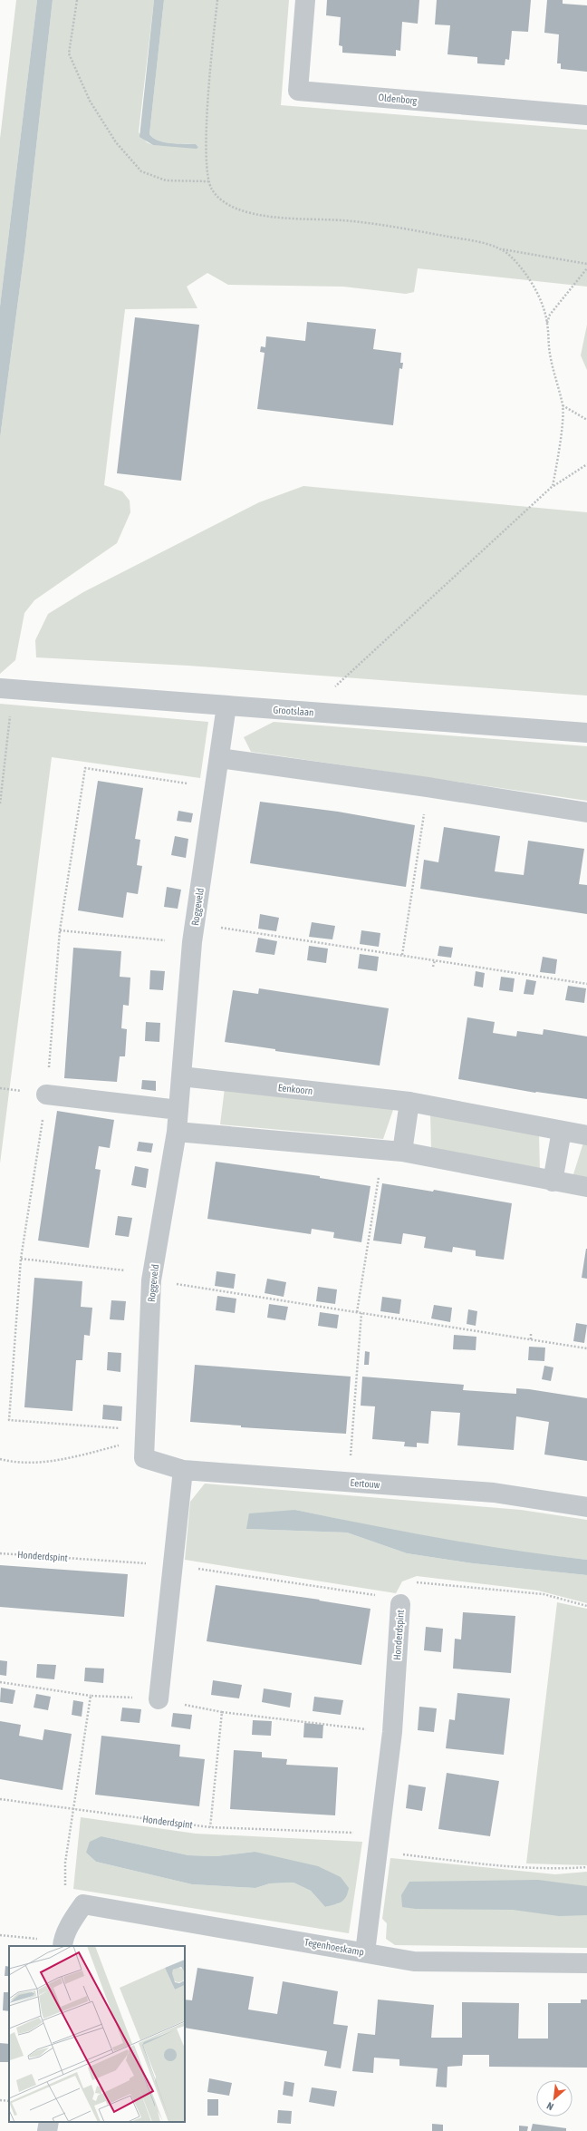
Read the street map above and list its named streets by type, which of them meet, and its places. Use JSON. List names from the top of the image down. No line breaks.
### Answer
{"streets":{"street":["Oldenborg","Grootslaan","Roggeveld","Eenkoorn","Eertouw","Honderdspint","Tegenhoeskamp"]},"crossings":[["Grootslaan","Roggeveld"],["Roggeveld","Eenkoorn"],["Roggeveld","Eertouw"],["Honderdspint","Tegenhoeskamp"]],"north":"bottom left"}
